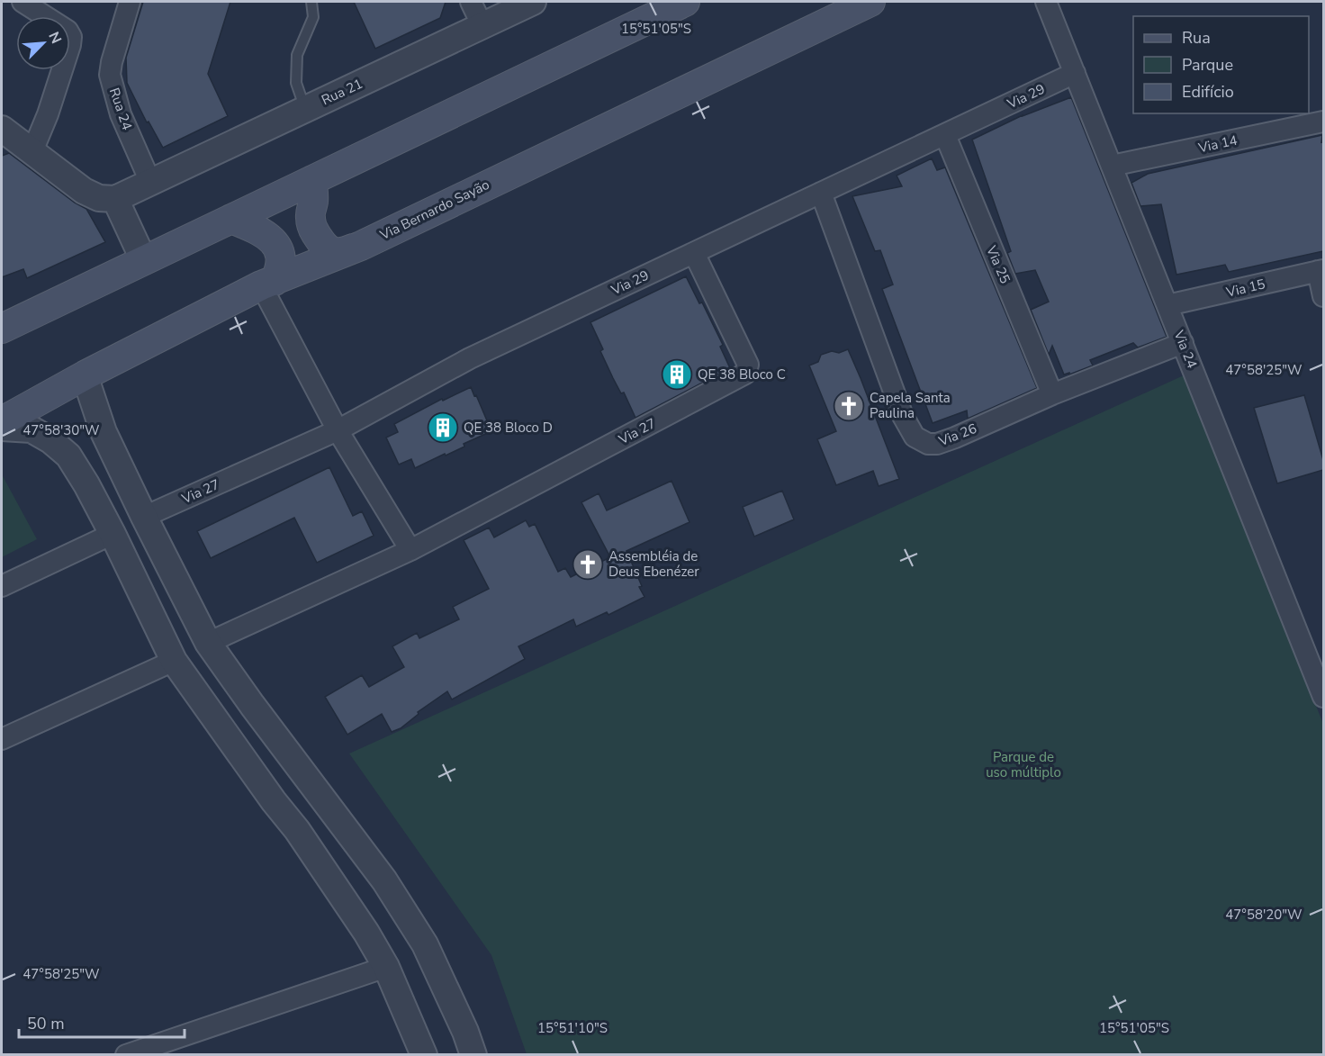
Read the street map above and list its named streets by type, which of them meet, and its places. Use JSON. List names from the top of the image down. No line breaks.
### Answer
{"streets":{"main road":["Via Bernardo Sayão"],"street":["Rua 21","Via 29","Rua 24","Via 14","Via 25","Via 15","Via 24","Via 27","Via 26"]},"crossings":[["Rua 21","Rua 24"],["Via 29","Via 25"],["Via 29","Via 24"],["Via 29","Via 27"],["Via 29","Via 26"],["Via 14","Via 24"],["Via 25","Via 26"],["Via 15","Via 24"],["Via 24","Via 26"]],"parks":["Parque de uso múltiplo"],"places":{"building":["QE 38 Bloco C","QE 38 Bloco D"],"church":["Capela Santa Paulina","Assembléia de Deus Ebenézer"]},"legend":["Rua","Parque","Edifício"],"scale_bar":"50 m","north":"top right","coordinates":["15°51'05\"S","47°58'25\"W","47°58'30\"W","47°58'20\"W","15°51'10\"S"]}
